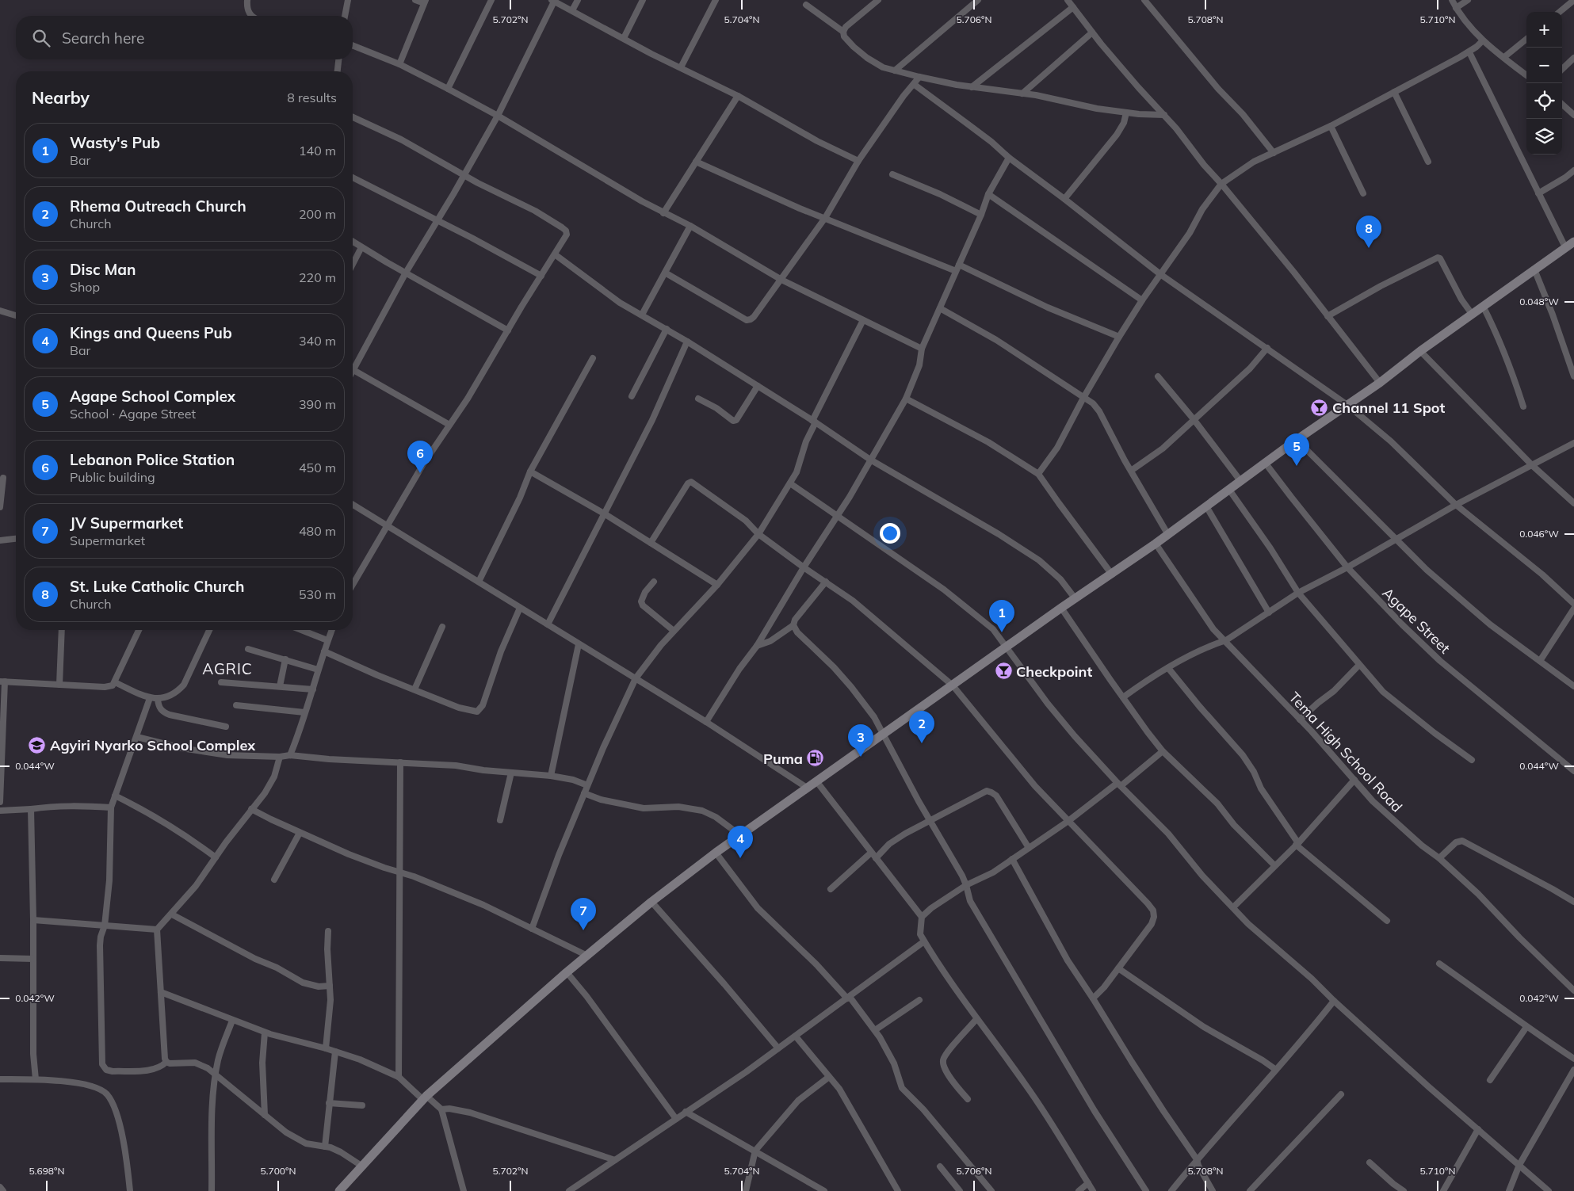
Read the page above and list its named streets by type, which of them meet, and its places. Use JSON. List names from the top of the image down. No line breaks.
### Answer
{"streets":{"street":["Agape Street","Tema High School Road"]},"districts":["AGRIC"],"places":{"bar":["Channel 11 Spot","Checkpoint"],"school or university":["Agyiri Nyarko School Complex"],"fuel station":["Puma"]},"page":{"map_buttons":["+","−"],"search":"Search here","heading":["Nearby","8 results"],"list":[{"mark":"1","name":"Wasty's Pub","note":"Bar","value":"140 m"},{"mark":"2","name":"Rhema Outreach Church","note":"Church","value":"200 m"},{"mark":"3","name":"Disc Man","note":"Shop","value":"220 m"},{"mark":"4","name":"Kings and Queens Pub","note":"Bar","value":"340 m"},{"mark":"5","name":"Agape School Complex","note":"School · Agape Street","value":"390 m"},{"mark":"6","name":"Lebanon Police Station","note":"Public building","value":"450 m"},{"mark":"7","name":"JV Supermarket","note":"Supermarket","value":"480 m"},{"mark":"8","name":"St. Luke Catholic Church","note":"Church","value":"530 m"}],"pins":["8","5","6","1","2","3","4","7"]},"coordinates":["5.702°N","5.704°N","5.706°N","5.708°N","5.710°N","0.048°W","0.046°W","0.044°W","0.042°W","5.698°N","5.700°N"]}
